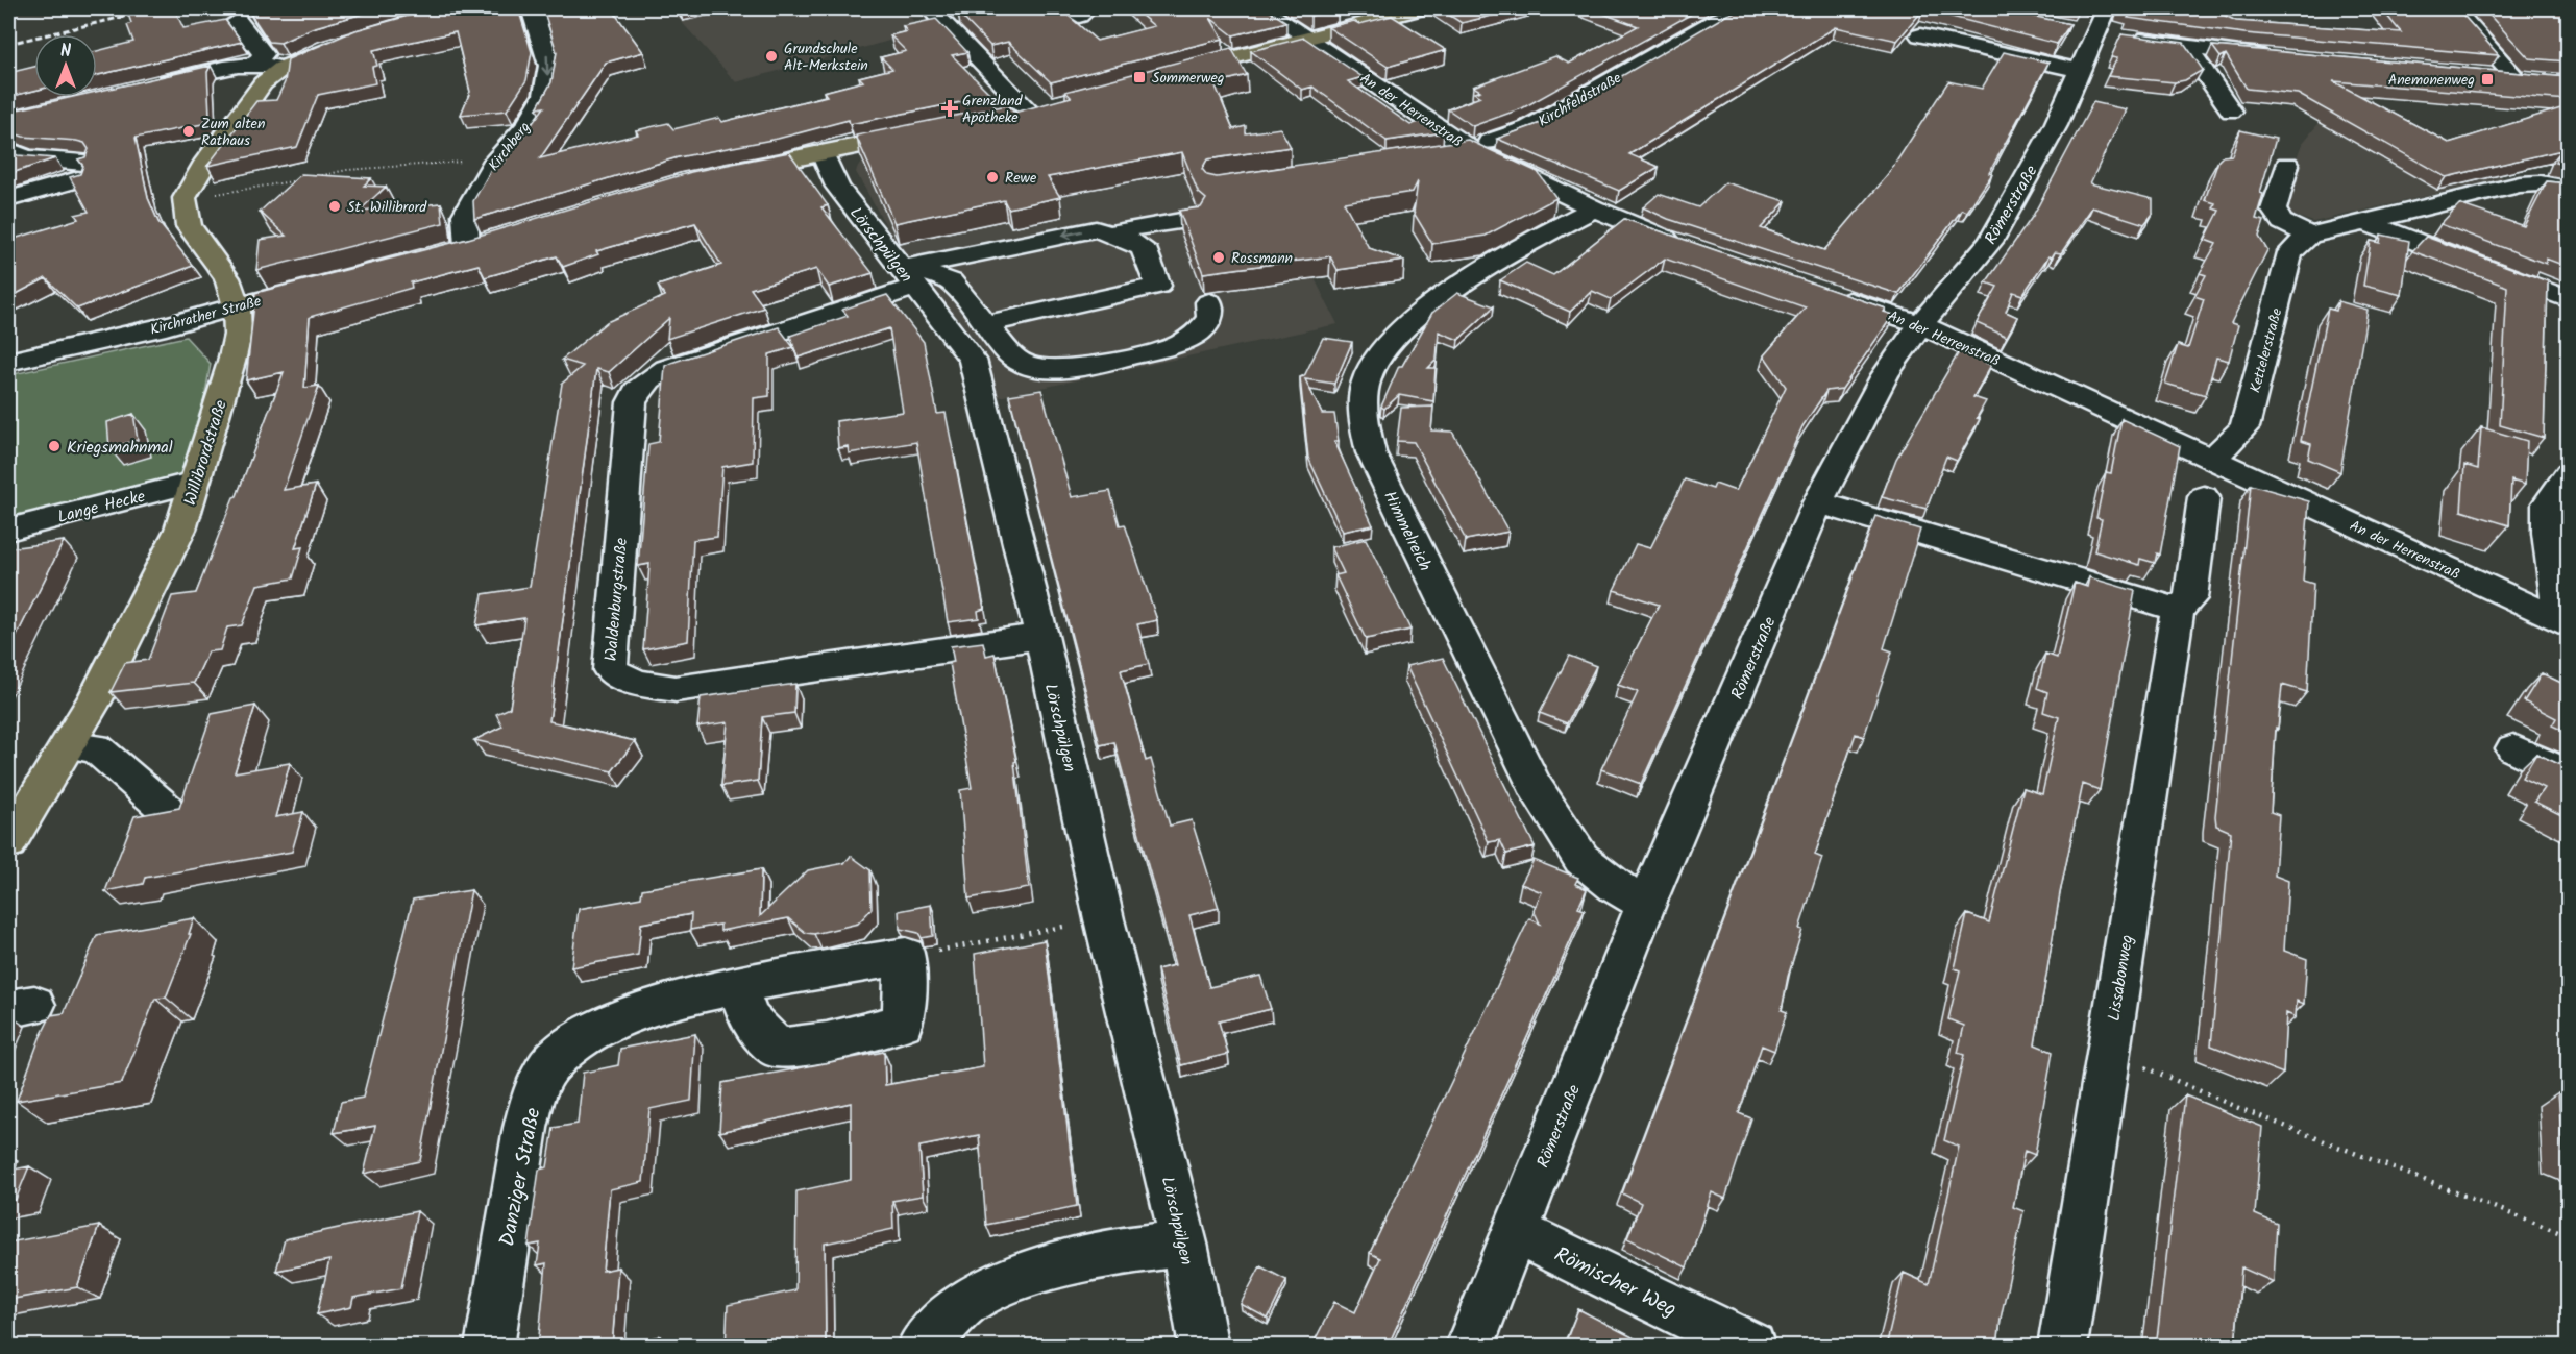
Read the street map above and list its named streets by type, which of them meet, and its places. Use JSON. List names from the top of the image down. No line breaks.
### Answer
{"streets":{"main road":["Kirchrather Straße","Willibrordstraße"],"street":["Kirchfeldstraße","An der Herrenstraß","Kirchberg","Römerstraße","Lörschpülgen","Kettelerstraße","Lange Hecke","Himmelreich","Waldenburgstraße","Lissabonweg","Danziger Straße","Römischer Weg"]},"crossings":[["Kirchfeldstraße","An der Herrenstraß"],["An der Herrenstraß","Römerstraße"],["An der Herrenstraß","Kettelerstraße"],["An der Herrenstraß","Himmelreich"],["An der Herrenstraß","Lissabonweg"],["Römerstraße","Himmelreich"],["Römerstraße","Römischer Weg"],["Lörschpülgen","Waldenburgstraße"],["Kirchrather Straße","Willibrordstraße"],["Kettelerstraße","Lissabonweg"],["Willibrordstraße","Lange Hecke"]],"one_way":["Kirchberg"],"places":{"other":["Grundschule Alt-Merkstein","Zum alten Rathaus","Rewe","St. Willibrord","Rossmann","Kriegsmahnmal"],"transit":["Sommerweg","Anemonenweg"],"health":["Grenzland Apotheke"]},"north":"top"}
